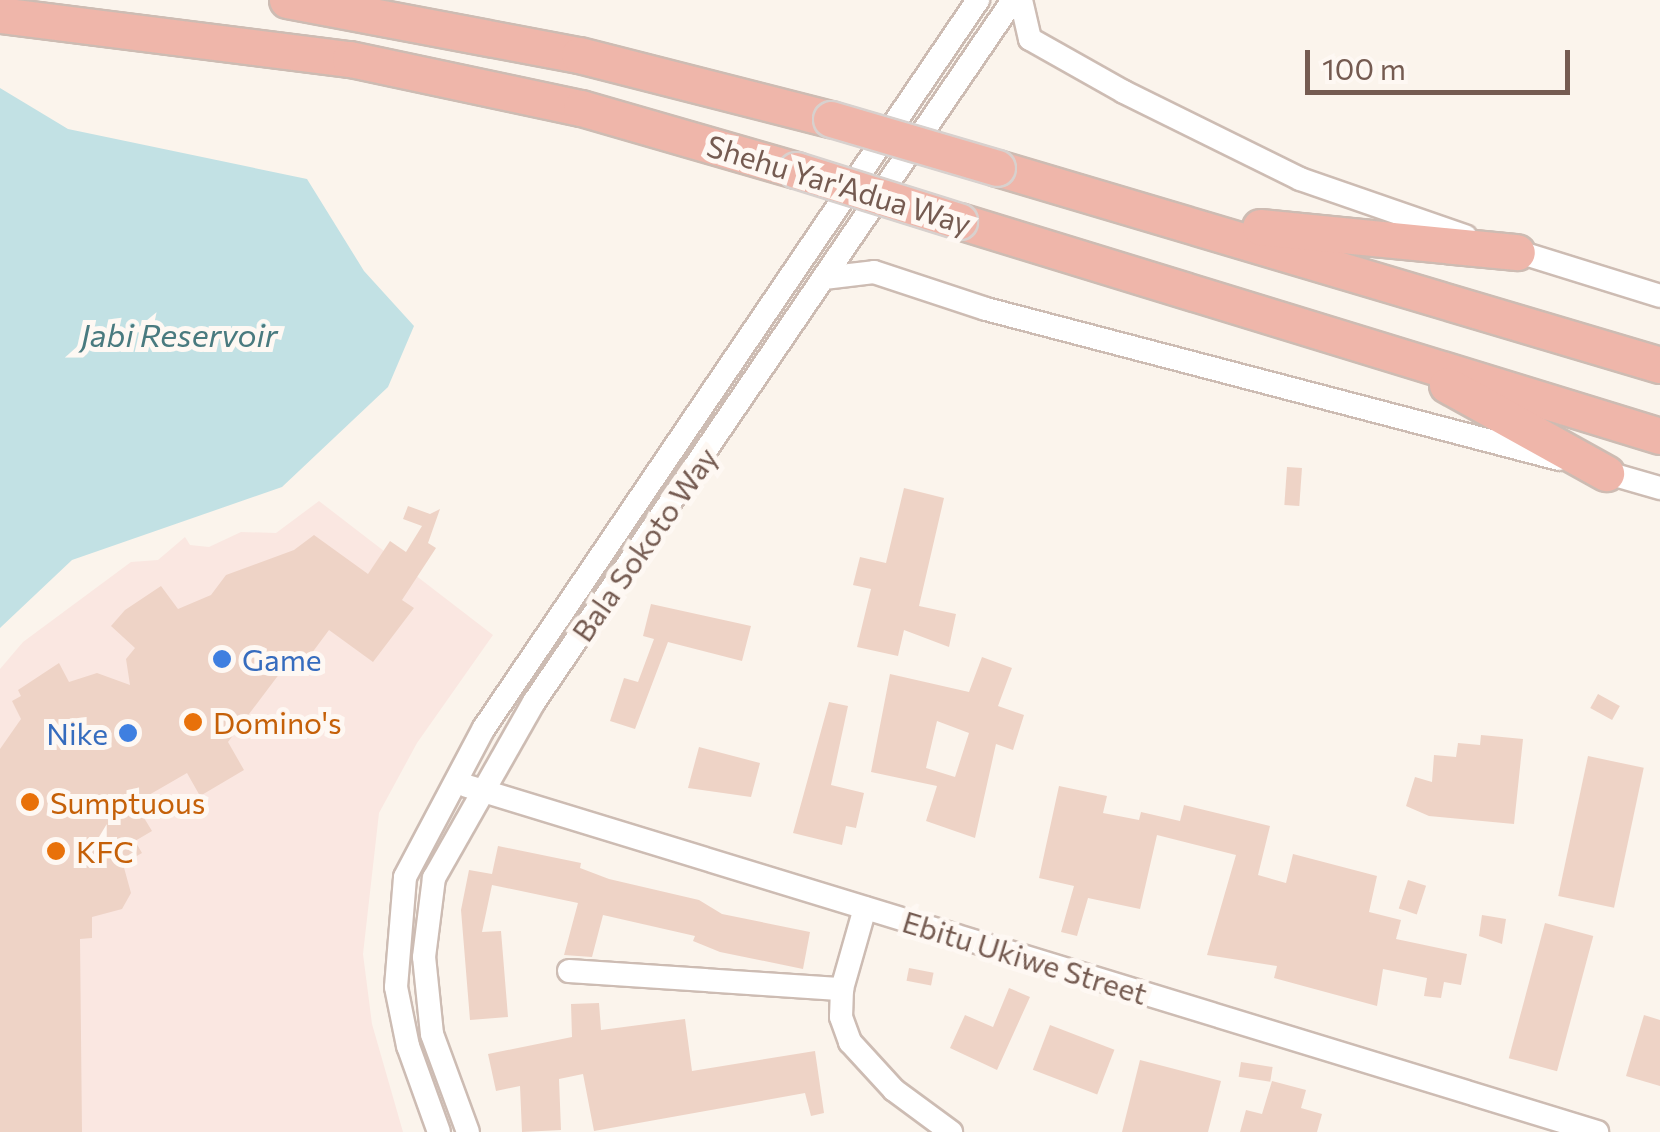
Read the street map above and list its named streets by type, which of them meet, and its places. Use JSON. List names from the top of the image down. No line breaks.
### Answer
{"streets":{"highway":["Shehu Yar'Adua Way"],"street":["Bala Sokoto Way","Ebitu Ukiwe Street"]},"crossings":[["Bala Sokoto Way","Ebitu Ukiwe Street"]],"water":["Jabi Reservoir"],"places":["Game","Domino's","Nike","Sumptuous","KFC"],"scale_bar":"100 m"}
